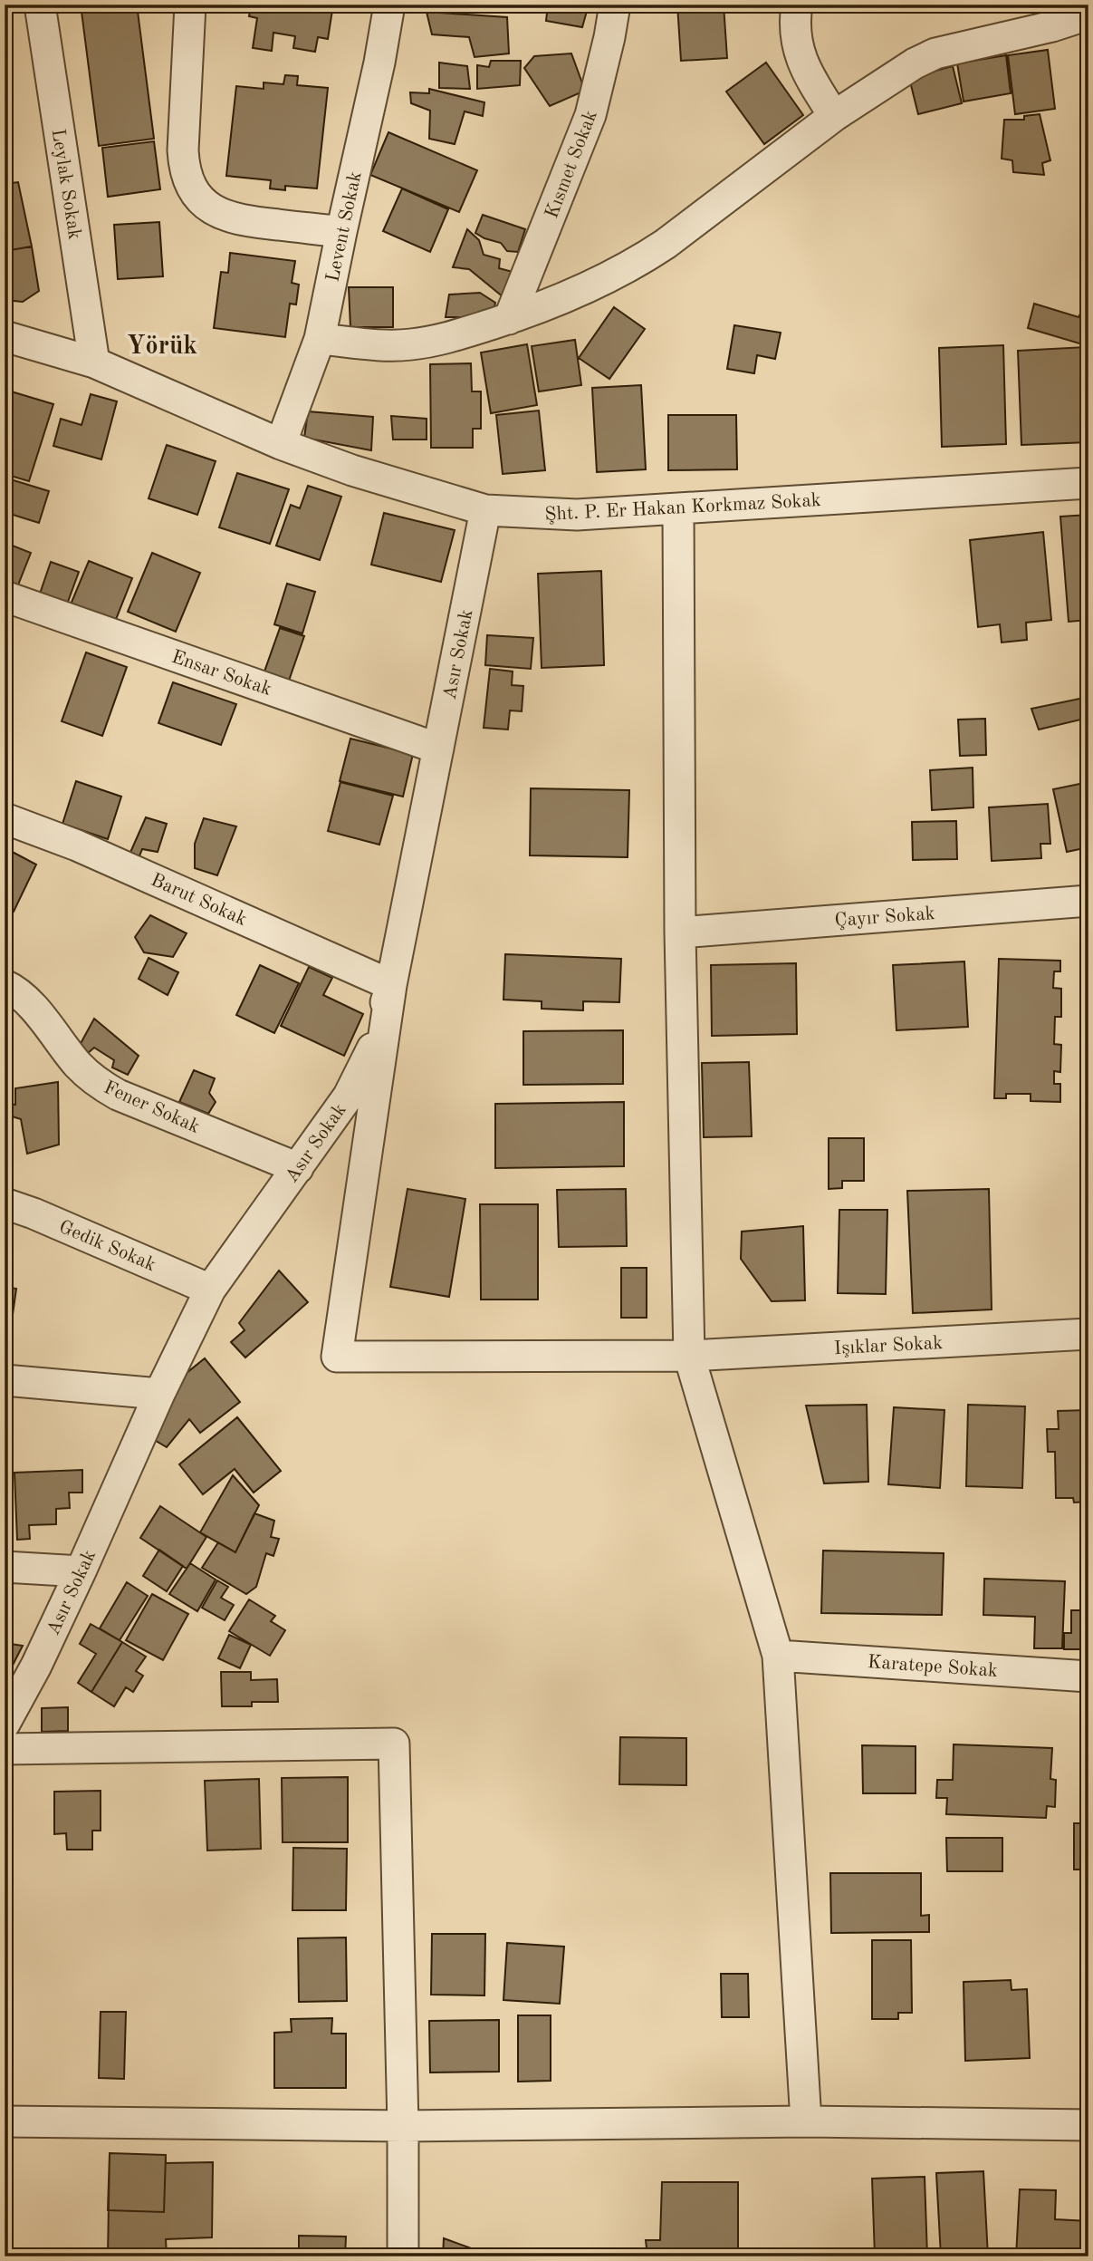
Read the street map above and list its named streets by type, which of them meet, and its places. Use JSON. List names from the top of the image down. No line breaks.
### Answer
{"streets":{"street":["Kısmet Sokak","Leylak Sokak","Levent Sokak","Şht. P. Er Hakan Korkmaz Sokak","Asır Sokak","Ensar Sokak","Barut Sokak","Çayır Sokak","Fener Sokak","Gedik Sokak","Işıklar Sokak","Karatepe Sokak"]},"crossings":[["Leylak Sokak","Şht. P. Er Hakan Korkmaz Sokak"],["Levent Sokak","Şht. P. Er Hakan Korkmaz Sokak"],["Şht. P. Er Hakan Korkmaz Sokak","Asır Sokak"],["Asır Sokak","Ensar Sokak"],["Asır Sokak","Barut Sokak"],["Asır Sokak","Fener Sokak"],["Asır Sokak","Gedik Sokak"],["Asır Sokak","Işıklar Sokak"],["Barut Sokak","Işıklar Sokak"]],"districts":["Yörük"]}
